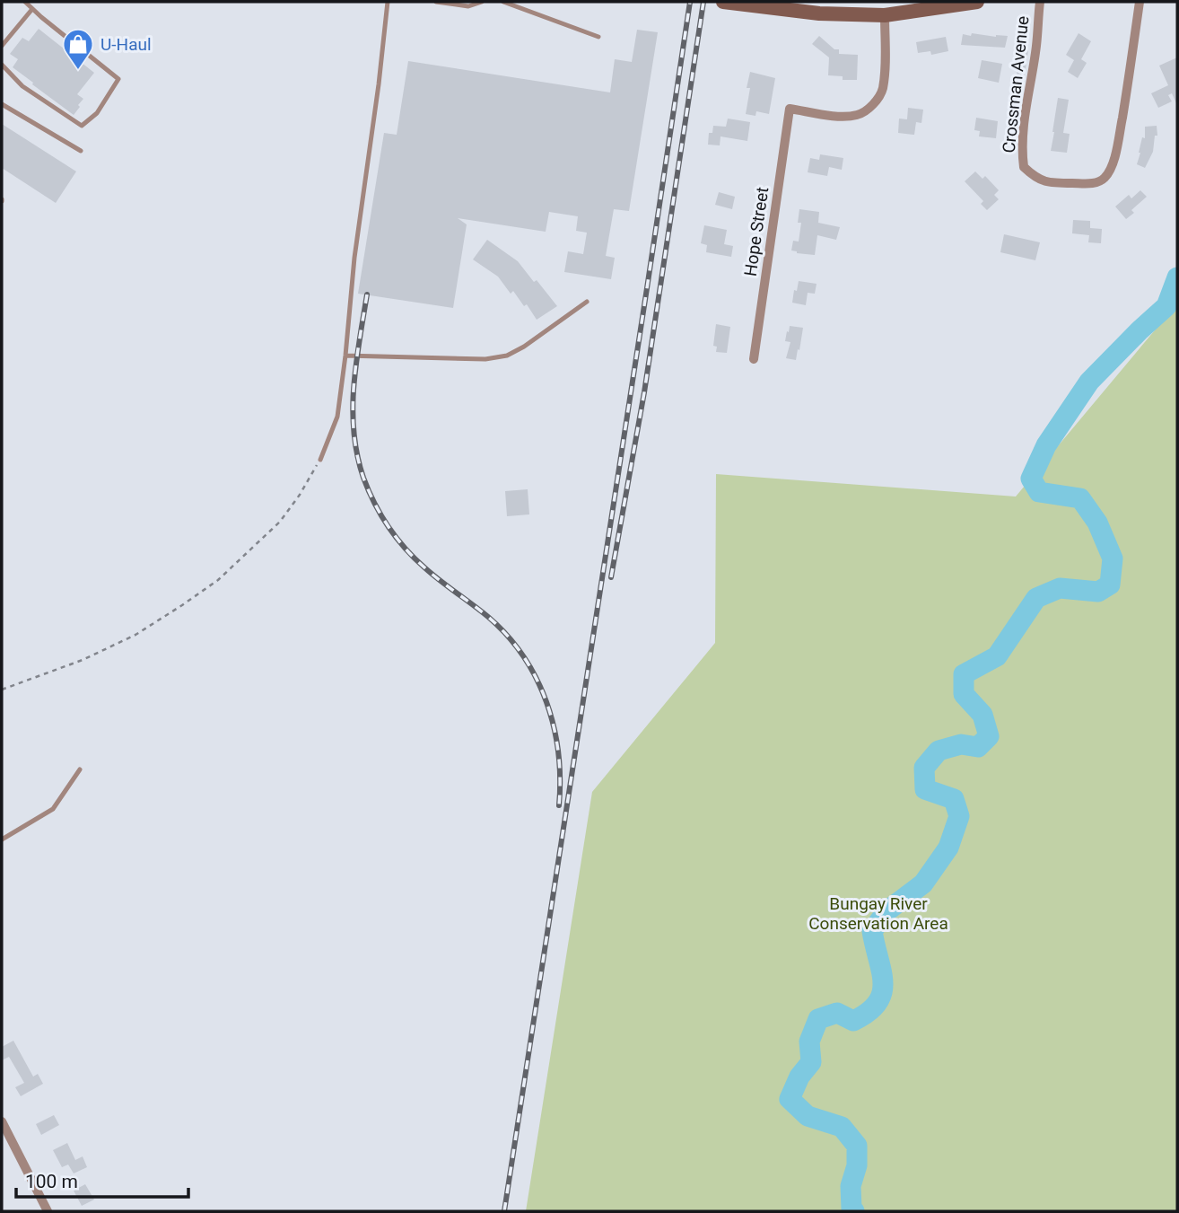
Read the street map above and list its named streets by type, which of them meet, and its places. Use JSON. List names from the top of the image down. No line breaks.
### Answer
{"streets":{"street":["Crossman Avenue","Hope Street"]},"parks":["Bungay River Conservation Area"],"places":{"shop":["U-Haul"]},"scale_bar":"100 m"}
